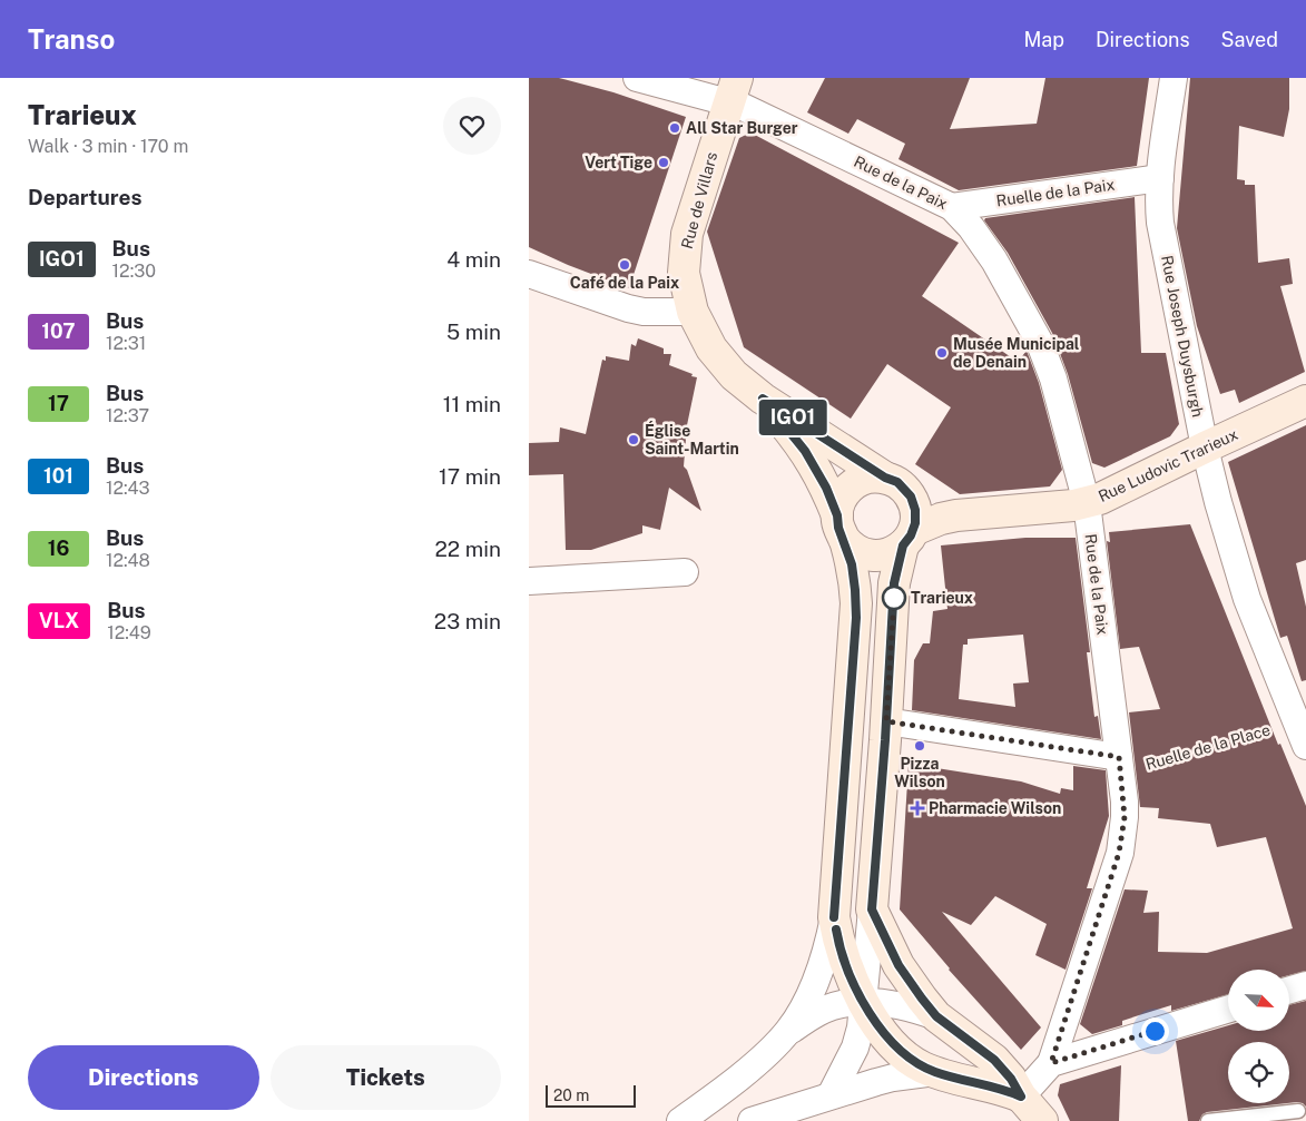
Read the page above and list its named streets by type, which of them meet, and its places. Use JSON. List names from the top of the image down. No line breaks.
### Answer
{"streets":{"street":["Rue de la Paix","Ruelle de la Paix","Rue de Villars","Rue Joseph Duysburgh","Rue Ludovic Trarieux"],"path":["Ruelle de la Place"]},"crossings":[["Rue de la Paix","Ruelle de la Paix"],["Rue de la Paix","Rue de Villars"],["Rue de la Paix","Rue Ludovic Trarieux"],["Rue de la Paix","Ruelle de la Place"],["Ruelle de la Paix","Rue Joseph Duysburgh"],["Rue Joseph Duysburgh","Rue Ludovic Trarieux"],["Rue Joseph Duysburgh","Ruelle de la Place"]],"places":{"other":["All Star Burger","Vert Tige","Café de la Paix","Musée Municipal de Denain","Église Saint-Martin","Trarieux","Pizza Wilson"],"health":["Pharmacie Wilson"]},"lines":["bus line IGO1"],"scale_bar":"20 m","north":"bottom right","page":{"header":"Transo","nav":["Map","Directions","Saved"],"heading":[["Trarieux","Walk · 3 min · 170 m"],"Departures"],"on_map":"IGO1","list":[{"mark":"IGO1","name":"Bus","note":"12:30","value":"4 min"},{"mark":"107","name":"Bus","note":"12:31","value":"5 min"},{"mark":"17","name":"Bus","note":"12:37","value":"11 min"},{"mark":"101","name":"Bus","note":"12:43","value":"17 min"},{"mark":"16","name":"Bus","note":"12:48","value":"22 min"},{"mark":"VLX","name":"Bus","note":"12:49","value":"23 min"}],"buttons":["Directions","Tickets"],"scale":"20 m"}}
